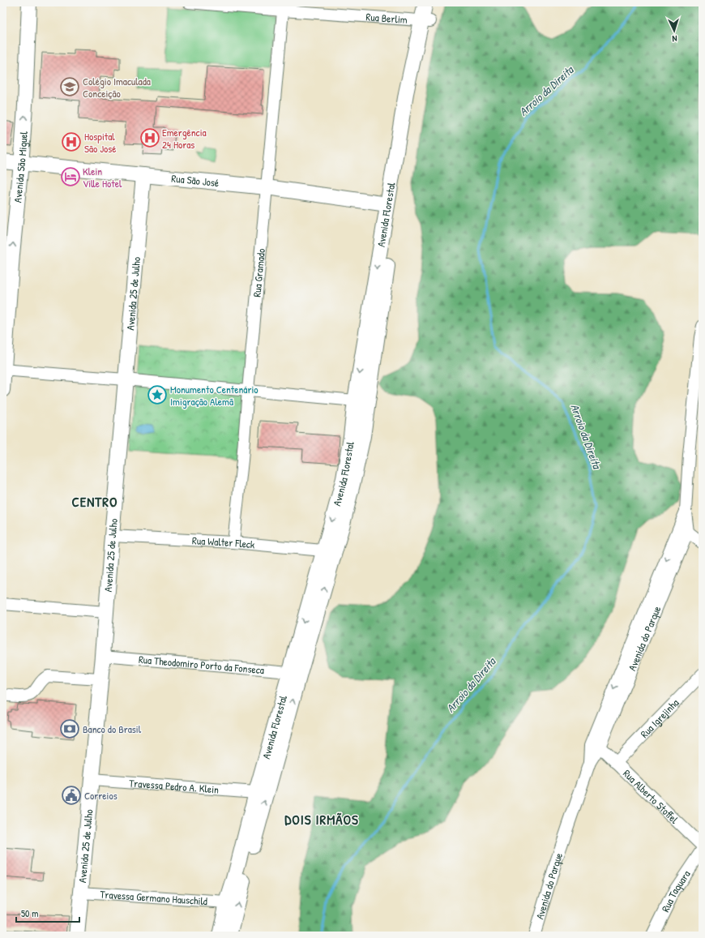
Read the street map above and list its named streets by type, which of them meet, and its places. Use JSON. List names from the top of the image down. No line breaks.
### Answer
{"streets":{"main road":["Avenida São Miguel","Rua São José","Avenida Florestal","Avenida 25 de Julho"],"street":["Rua Berlim","Rua Gramado","Rua Walter Fleck","Avenida do Parque","Rua Theodomiro Porto da Fonseca","Rua Igrejinha","Travessa Pedro A. Klein","Rua Alberto Stoffel","Rua Taquara","Travessa Germano Hauschild"]},"crossings":[["Rua Berlim","Avenida Florestal"],["Rua Berlim","Rua Gramado"],["Avenida São Miguel","Rua São José"],["Rua São José","Avenida Florestal"],["Rua São José","Rua Gramado"],["Rua São José","Avenida 25 de Julho"],["Avenida Florestal","Rua Walter Fleck"],["Avenida Florestal","Rua Theodomiro Porto da Fonseca"],["Avenida Florestal","Travessa Pedro A. Klein"],["Avenida Florestal","Travessa Germano Hauschild"],["Rua Gramado","Rua Walter Fleck"],["Avenida 25 de Julho","Rua Walter Fleck"],["Avenida 25 de Julho","Rua Theodomiro Porto da Fonseca"],["Avenida 25 de Julho","Travessa Pedro A. Klein"],["Avenida 25 de Julho","Travessa Germano Hauschild"],["Avenida do Parque","Rua Alberto Stoffel"],["Rua Igrejinha","Rua Alberto Stoffel"]],"one_way":["Avenida São Miguel"],"districts":["CENTRO","DOIS IRMÃOS"],"water":["Arroio da Direita"],"places":{"school or university":["Colégio Imaculada Conceição"],"hospital":["Emergência 24 Horas","Hospital São José"],"hotel":["Klein Ville Hotel"],"place":["Monumento Centenário Imigração Alemã"],"bank":["Banco do Brasil"],"public building":["Correios"]},"scale_bar":"50 m","north":"bottom"}
